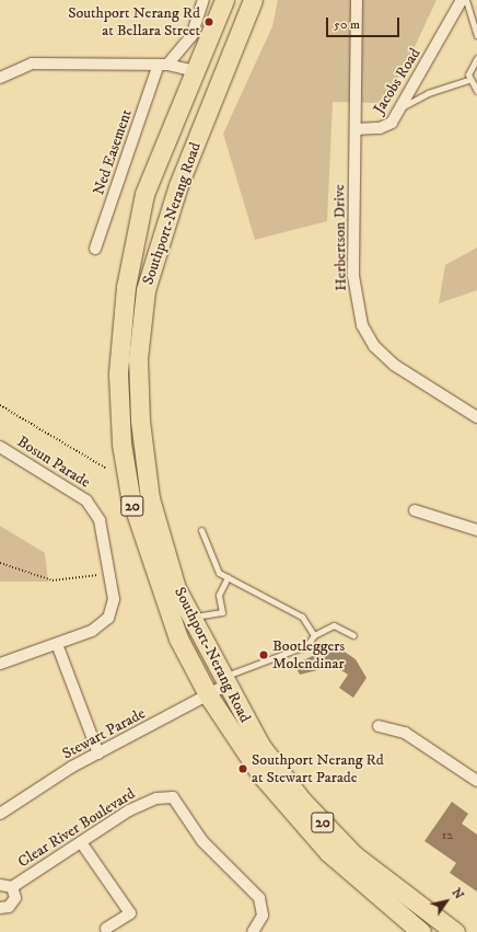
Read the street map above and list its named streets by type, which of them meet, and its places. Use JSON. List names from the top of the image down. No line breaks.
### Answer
{"streets":{"main road":["Southport-Nerang Road","20"],"street":["Jacobs Road","Ned Easement","Herbertson Drive","Bosun Parade","Stewart Parade","Clear River Boulevard"]},"crossings":[["Jacobs Road","Herbertson Drive"],["Southport-Nerang Road","Stewart Parade"]],"places":["Southport Nerang Rd at Bellara Street","Bootleggers Molendinar","Southport Nerang Rd at Stewart Parade"],"house_numbers":["12"],"scale_bar":"50 m","north":"top right"}
